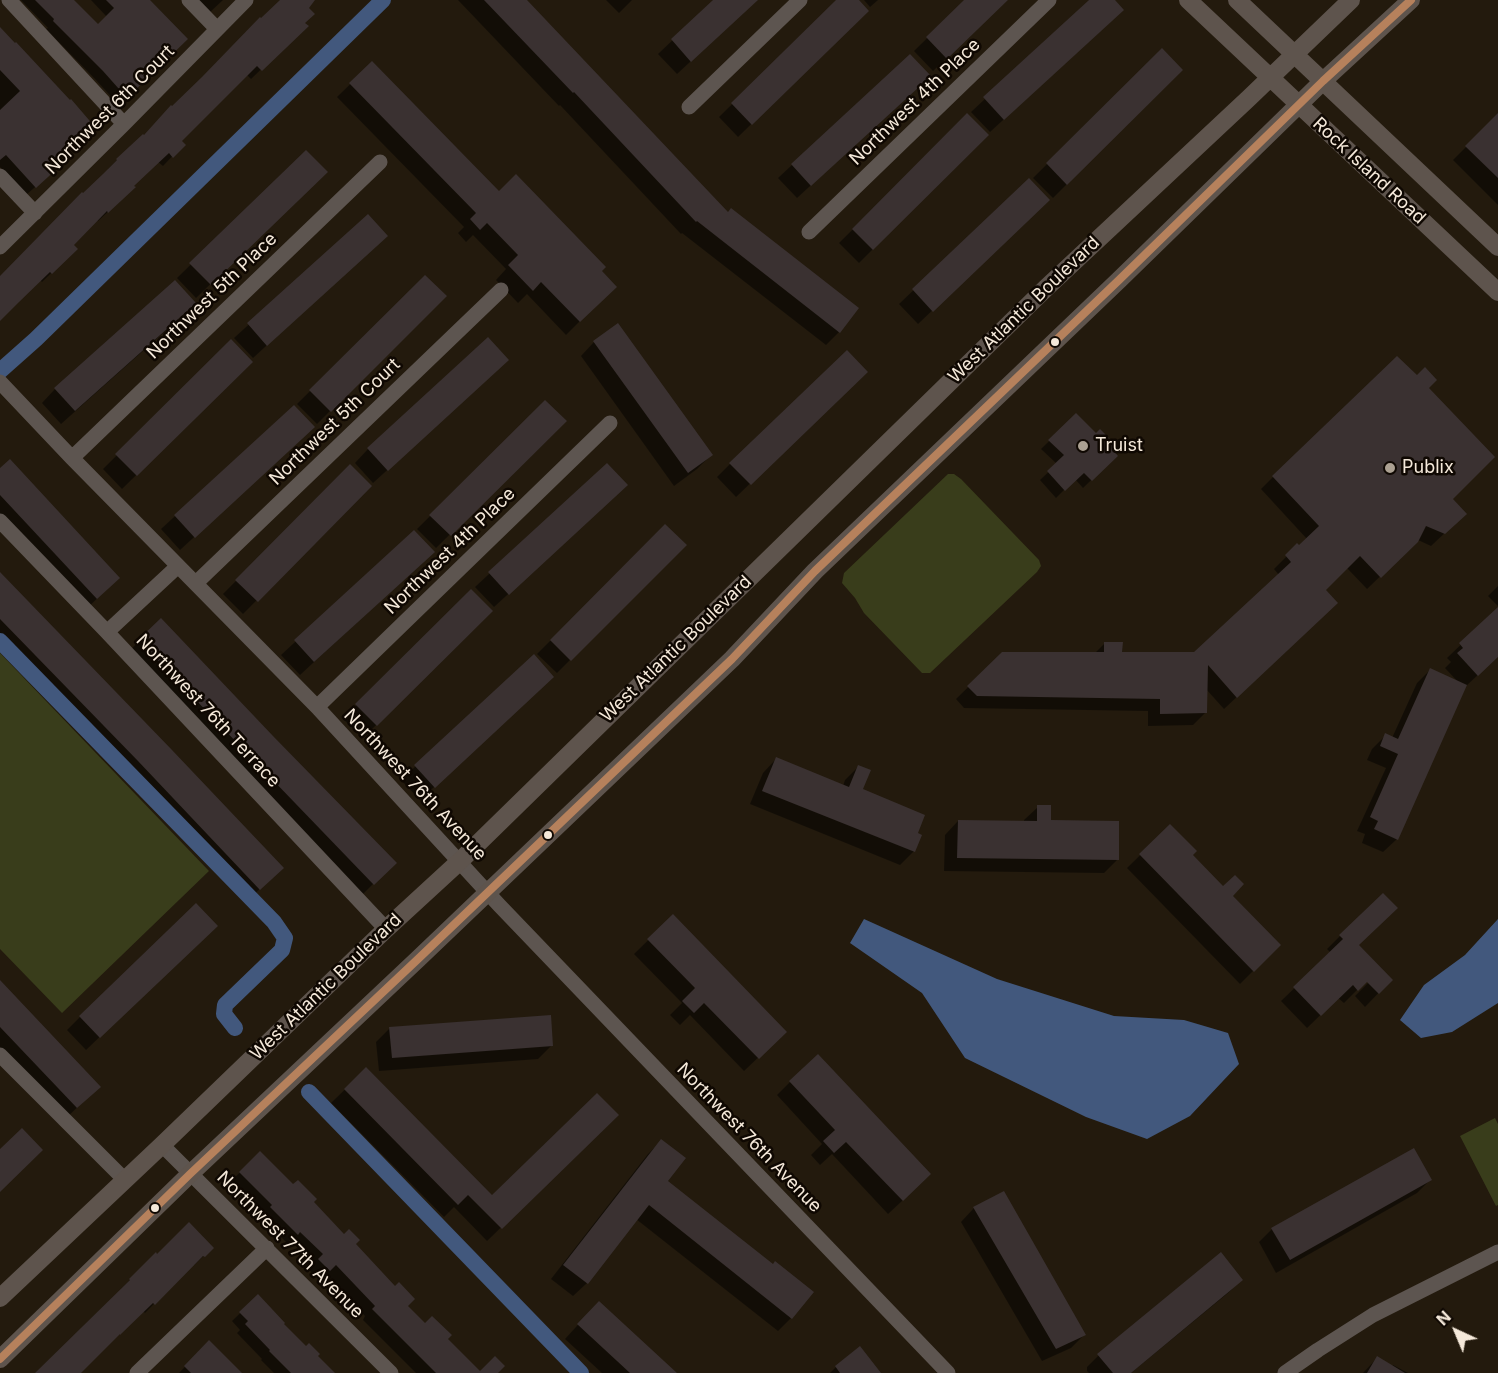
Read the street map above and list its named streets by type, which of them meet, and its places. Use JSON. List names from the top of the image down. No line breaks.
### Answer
{"streets":{"main road":["Rock Island Road","West Atlantic Boulevard"],"street":["Northwest 4th Place","Northwest 6th Court","Northwest 5th Place","Northwest 5th Court","Northwest 76th Terrace","Northwest 76th Avenue","Northwest 77th Avenue"]},"crossings":[["Northwest 4th Place","Northwest 76th Avenue"],["Rock Island Road","West Atlantic Boulevard"],["Northwest 5th Place","Northwest 76th Avenue"],["West Atlantic Boulevard","Northwest 76th Terrace"],["West Atlantic Boulevard","Northwest 76th Avenue"],["West Atlantic Boulevard","Northwest 77th Avenue"],["Northwest 5th Court","Northwest 76th Avenue"]],"places":["Truist","Publix"],"north":"top left"}
